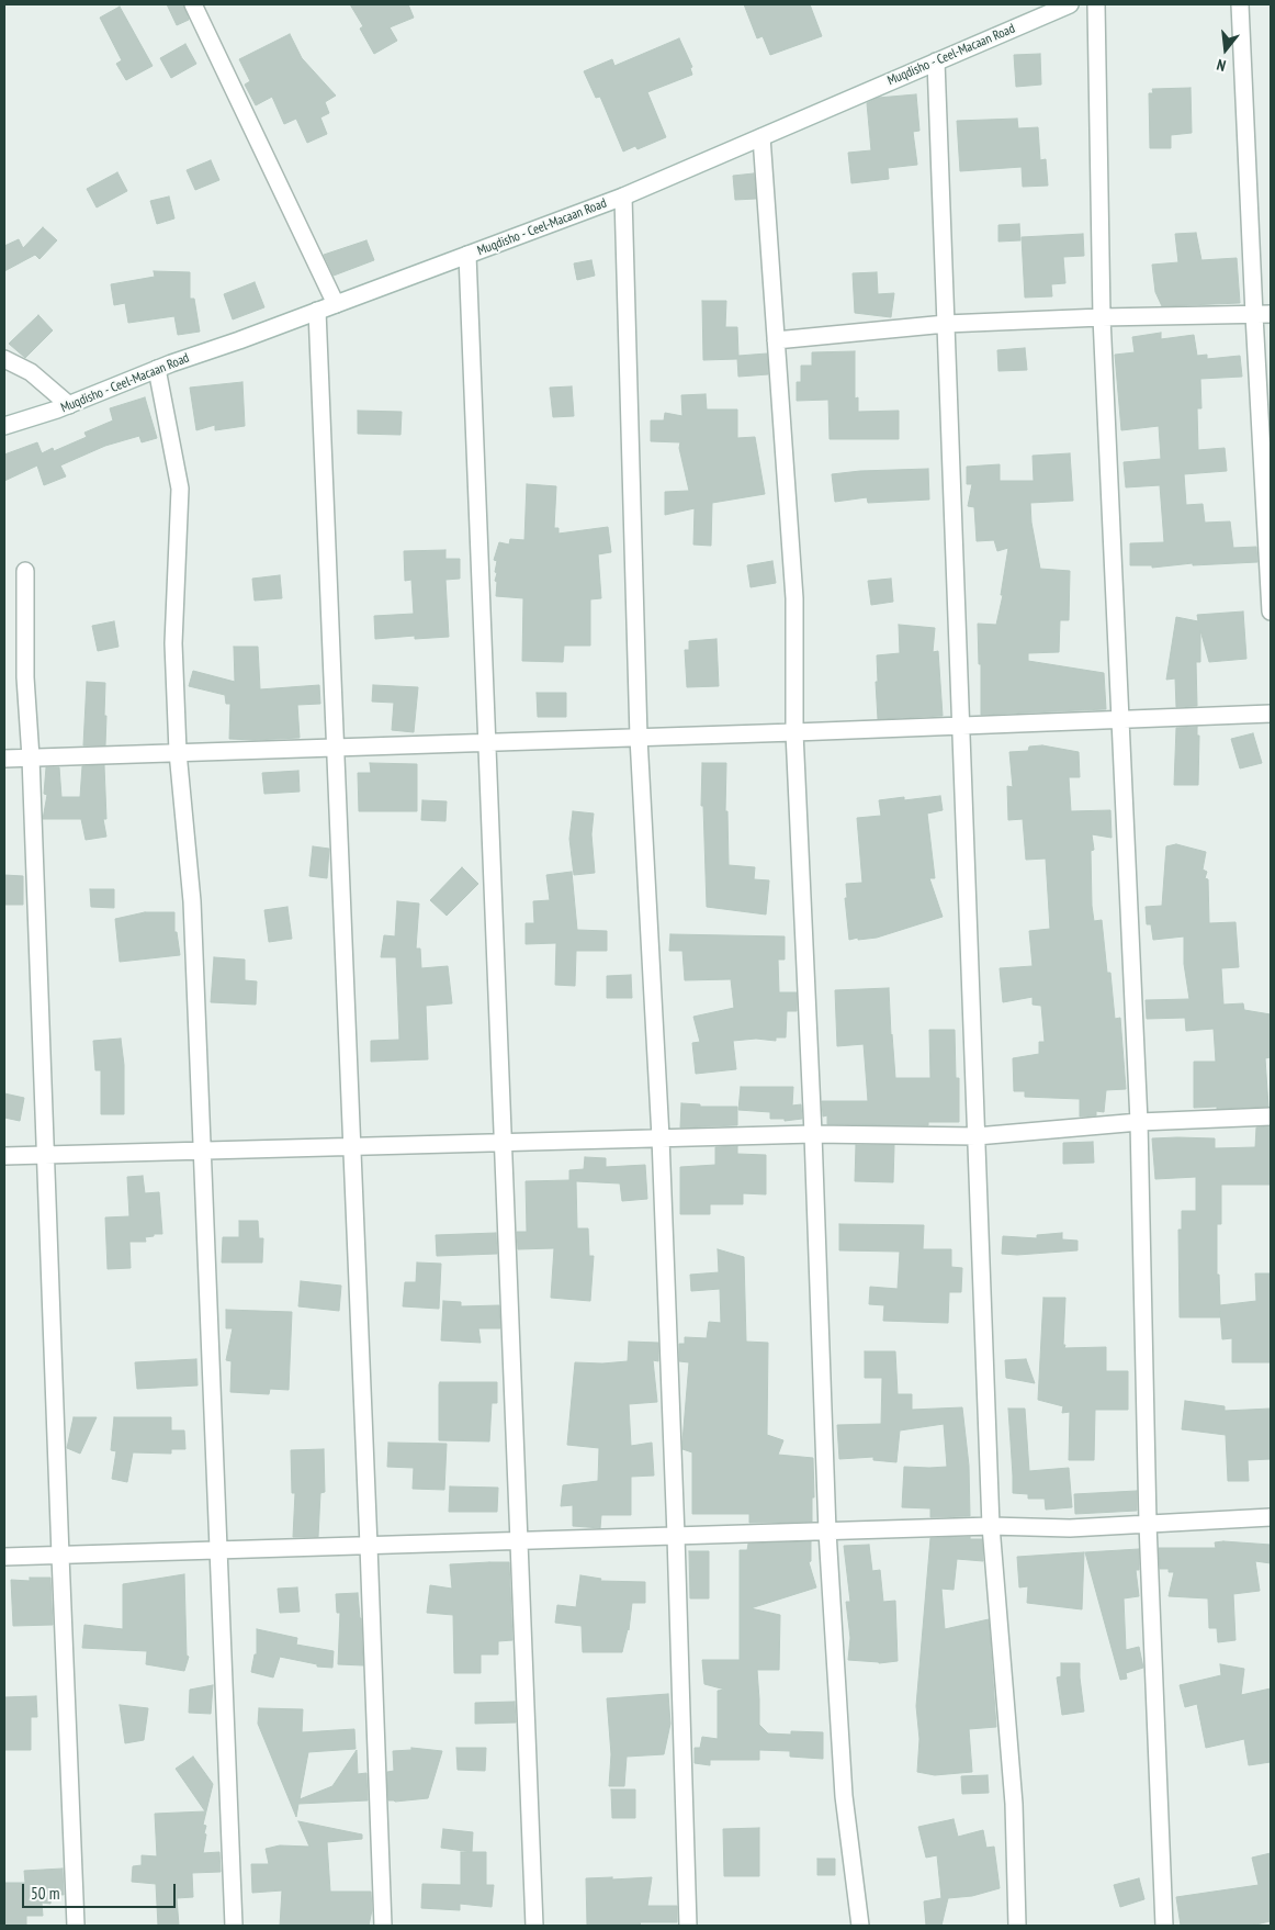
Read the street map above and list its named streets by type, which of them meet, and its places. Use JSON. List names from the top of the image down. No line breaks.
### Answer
{"streets":{"street":["Muqdisho - Ceel-Macaan Road"]},"scale_bar":"50 m","north":"bottom"}
